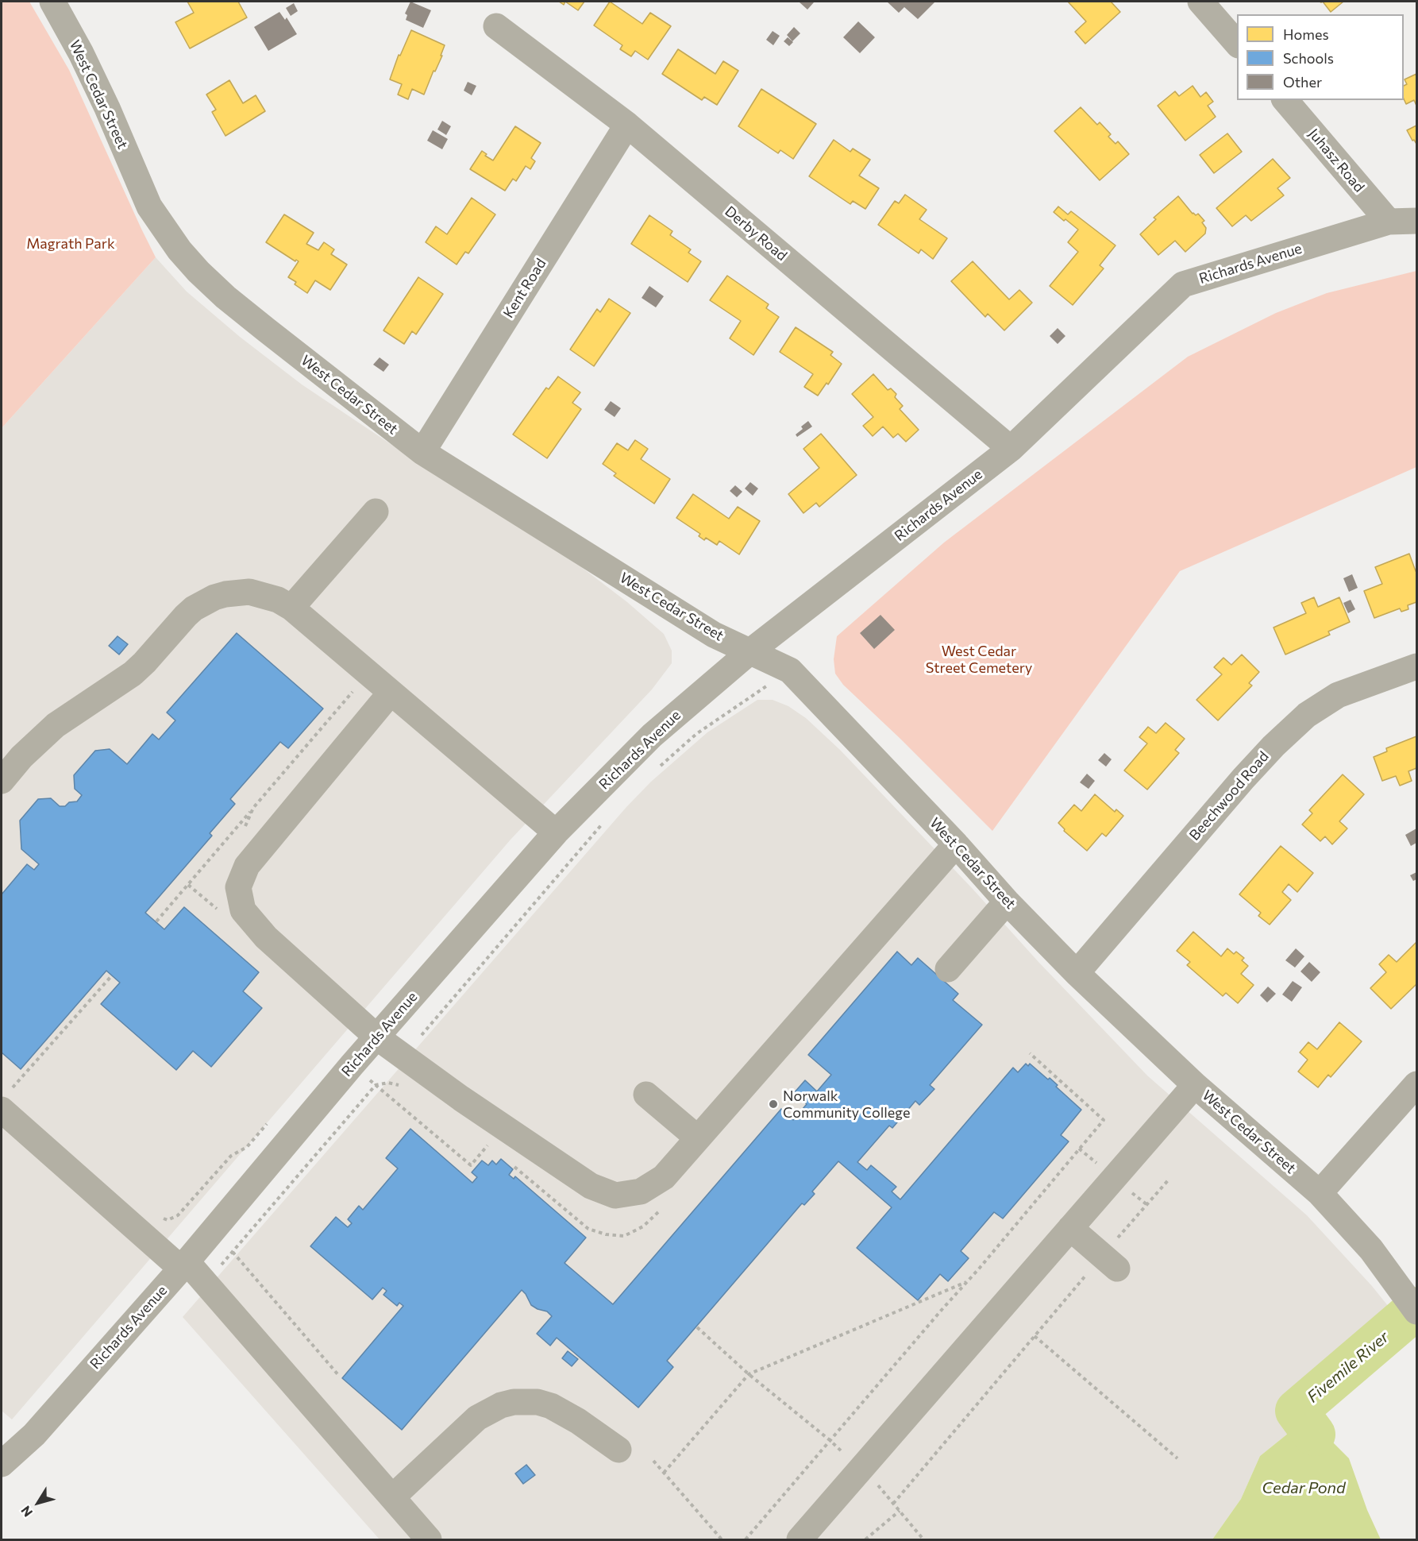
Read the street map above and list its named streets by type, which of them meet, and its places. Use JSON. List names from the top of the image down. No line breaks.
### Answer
{"streets":{"street":["West Cedar Street","Juhasz Road","Derby Road","Richards Avenue","Kent Road","Beechwood Road"]},"crossings":[["West Cedar Street","Richards Avenue"],["West Cedar Street","Kent Road"],["West Cedar Street","Beechwood Road"],["Juhasz Road","Richards Avenue"],["Derby Road","Richards Avenue"],["Derby Road","Kent Road"]],"water":["Fivemile River","Cedar Pond"],"parks":["Magrath Park","West Cedar Street Cemetery"],"places":["Norwalk Community College"],"legend":["Homes","Schools","Other"],"north":"bottom left"}
